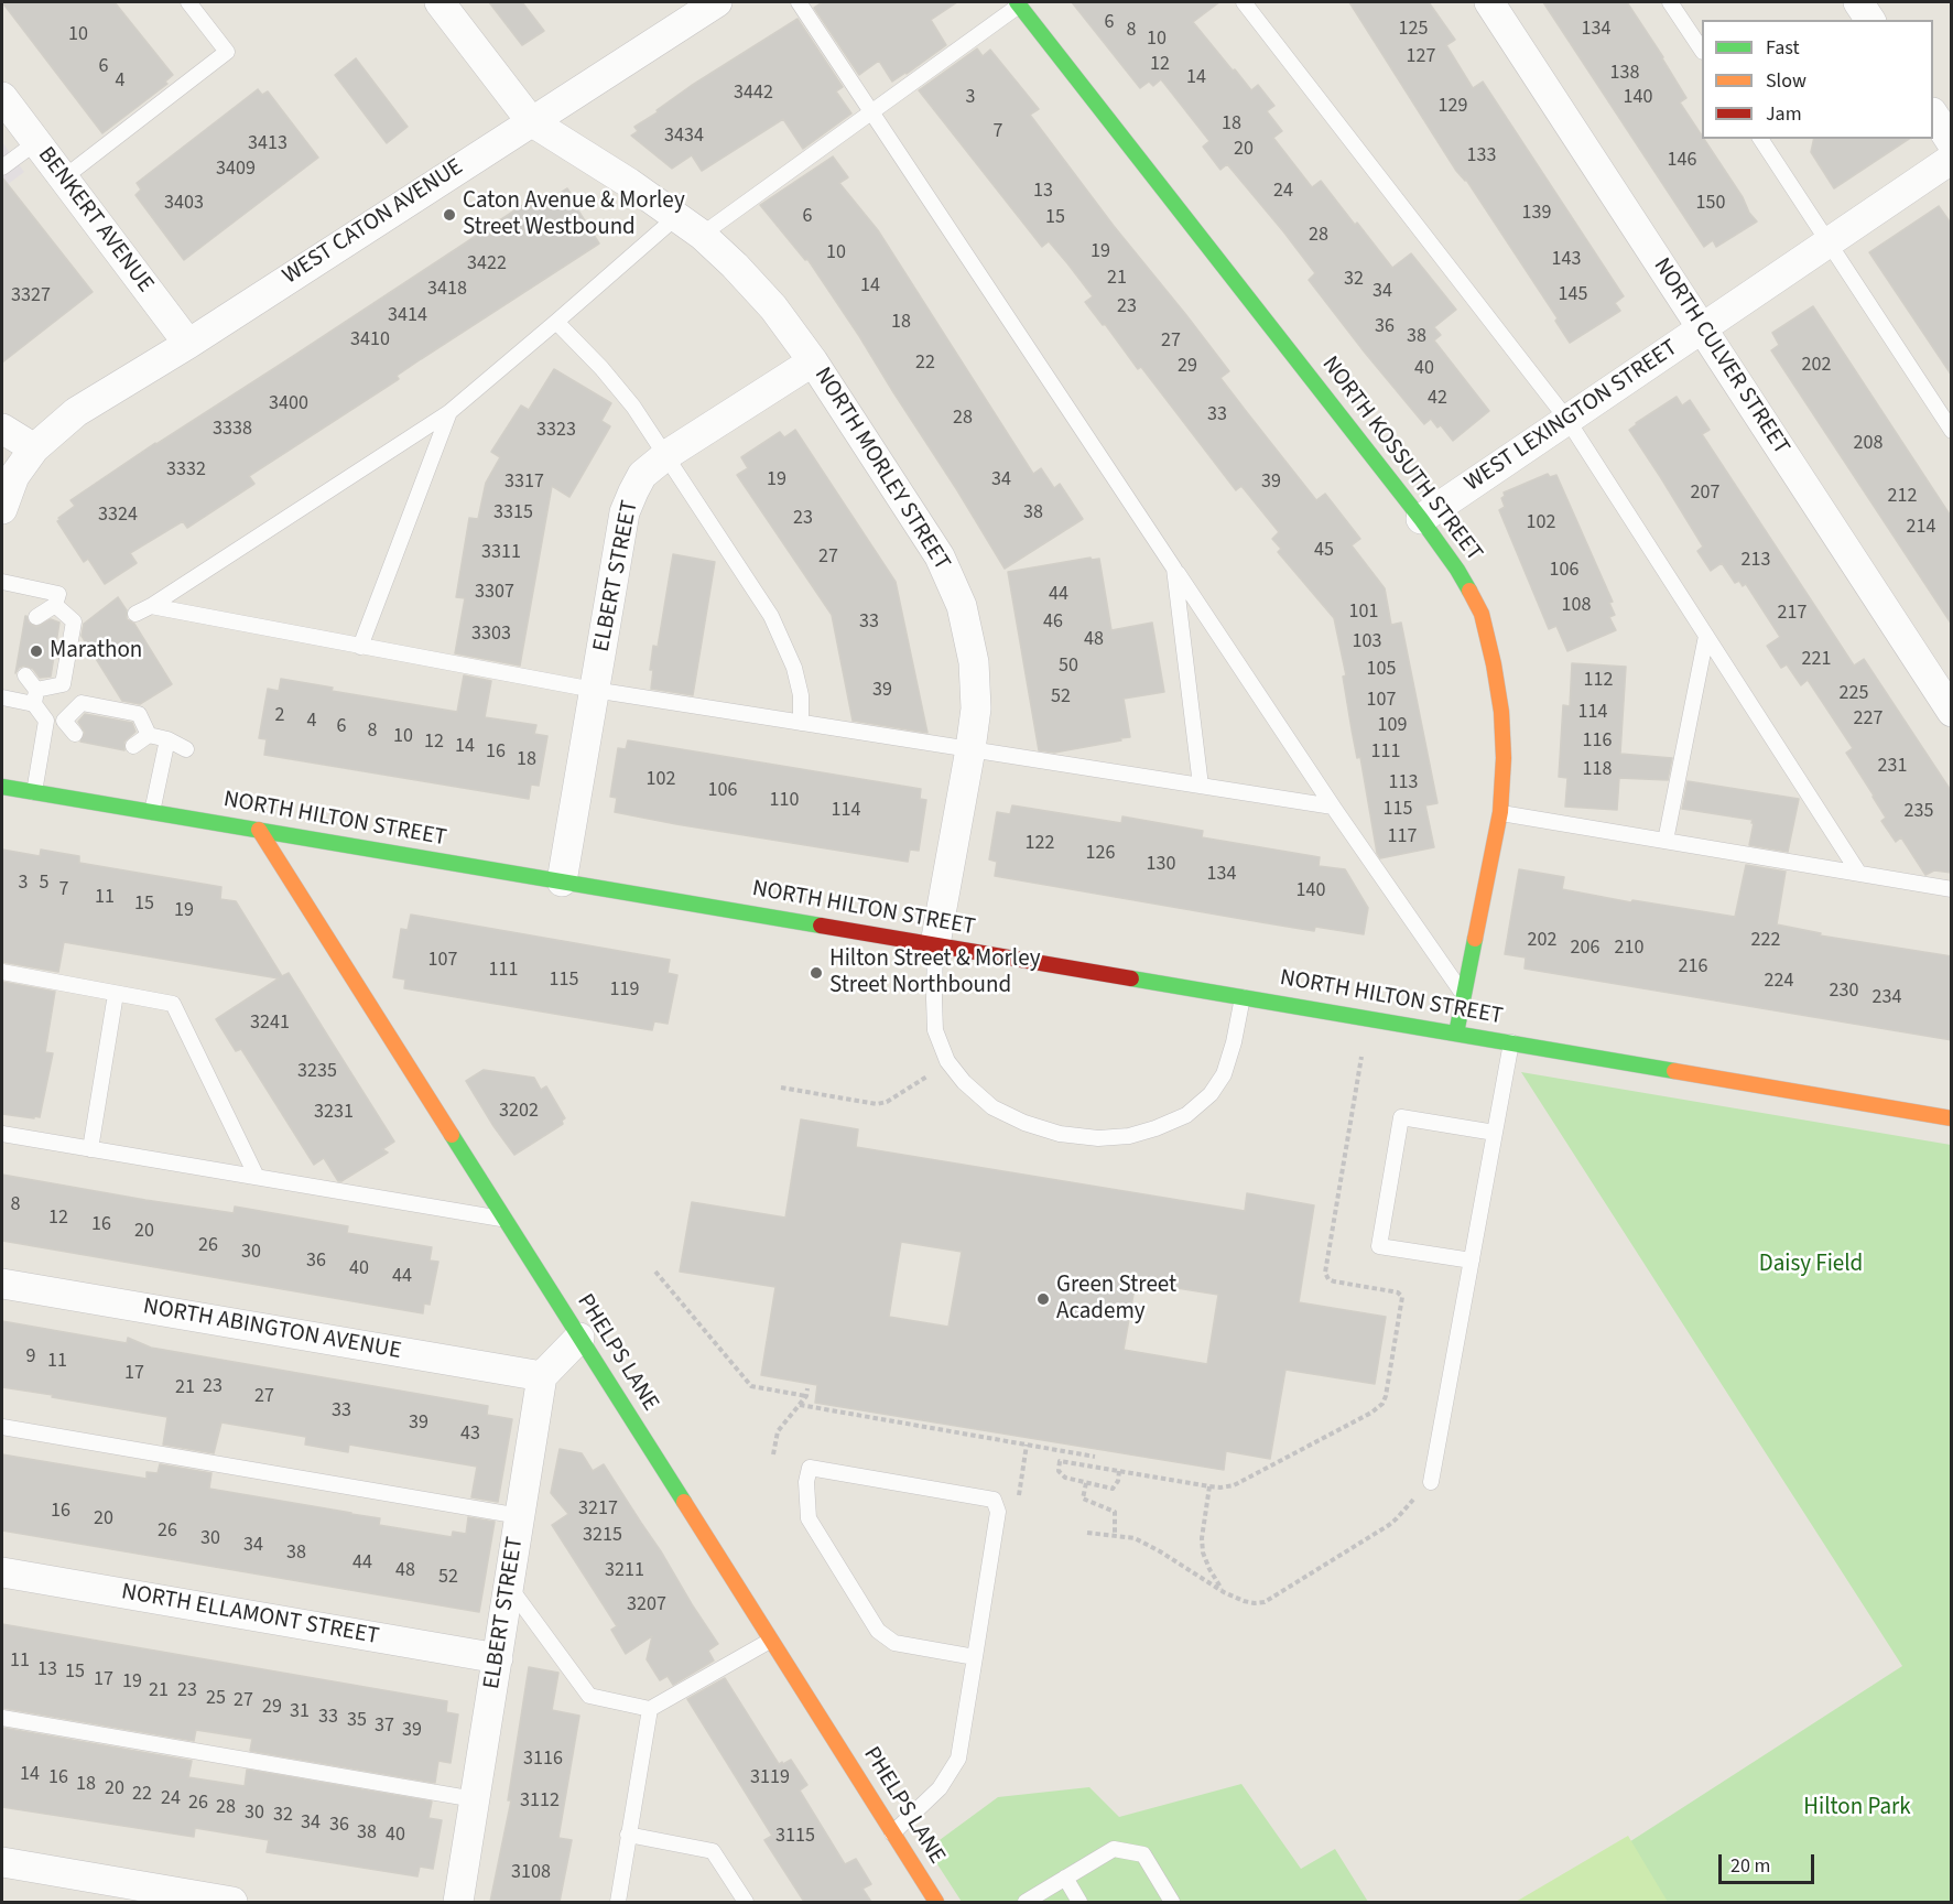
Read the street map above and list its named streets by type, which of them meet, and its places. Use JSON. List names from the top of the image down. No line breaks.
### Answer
{"streets":{"street":["BENKERT AVENUE","WEST CATON AVENUE","NORTH CULVER STREET","WEST LEXINGTON STREET","NORTH KOSSUTH STREET","NORTH MORLEY STREET","ELBERT STREET","NORTH HILTON STREET","NORTH ABINGTON AVENUE","PHELPS LANE","NORTH ELLAMONT STREET"]},"crossings":[["BENKERT AVENUE","WEST CATON AVENUE"],["WEST CATON AVENUE","NORTH MORLEY STREET"],["NORTH CULVER STREET","WEST LEXINGTON STREET"],["WEST LEXINGTON STREET","NORTH KOSSUTH STREET"],["NORTH KOSSUTH STREET","NORTH HILTON STREET"],["NORTH MORLEY STREET","ELBERT STREET"],["NORTH MORLEY STREET","NORTH HILTON STREET"],["ELBERT STREET","NORTH HILTON STREET"],["ELBERT STREET","NORTH ABINGTON AVENUE"],["ELBERT STREET","NORTH ELLAMONT STREET"],["NORTH HILTON STREET","PHELPS LANE"]],"parks":["Daisy Field","Hilton Park"],"places":["Caton Avenue & Morley Street Westbound","Marathon","Hilton Street & Morley Street Northbound","Green Street Academy"],"house_numbers":["6","125","134","8","10","10","127","12","6","138","14","4","3442","3","140","129","18","7","3434","3413","20","133","146","3409","13","24","3403","150","139","6","15","28","19","10","143","3422","21","32","14","3418","34","145","3327","23","3414","18","36","38","3410","27","22","202","29","40","42","3400","33","28","3338","3323","208","3332","19","34","3317","39","207","212","3315","38","3324","23","102","214","45","3311","27","213","106","3307","44","108","101","217","33","46","3303","48","103","221","50","105","112","39","225","52","107","114","2","227","4","109","6","8","10","116","12","14","16","111","18","231","118","102","113","106","110","115","114","235","117","122","126","130","134","3","5","7","140","11","15","19","202","222","206","210","107","216","111","115","224","119","230","234","3241","3235","3202","3231","8","12","16","20","26","30","36","40","44","9","11","17","23","21","27","33","39","43","3217","16","20","26","3215","30","34","38","44","48","3211","52","3207","11","13","15","17","19","21","23","25","27","29","31","33","35","37","39","3116","14","16","3119","18","20","22","24","3112","26","28","30","32","34","36","38","40","3115","3108"],"legend":["Fast","Slow","Jam"],"scale_bar":"20 m"}
